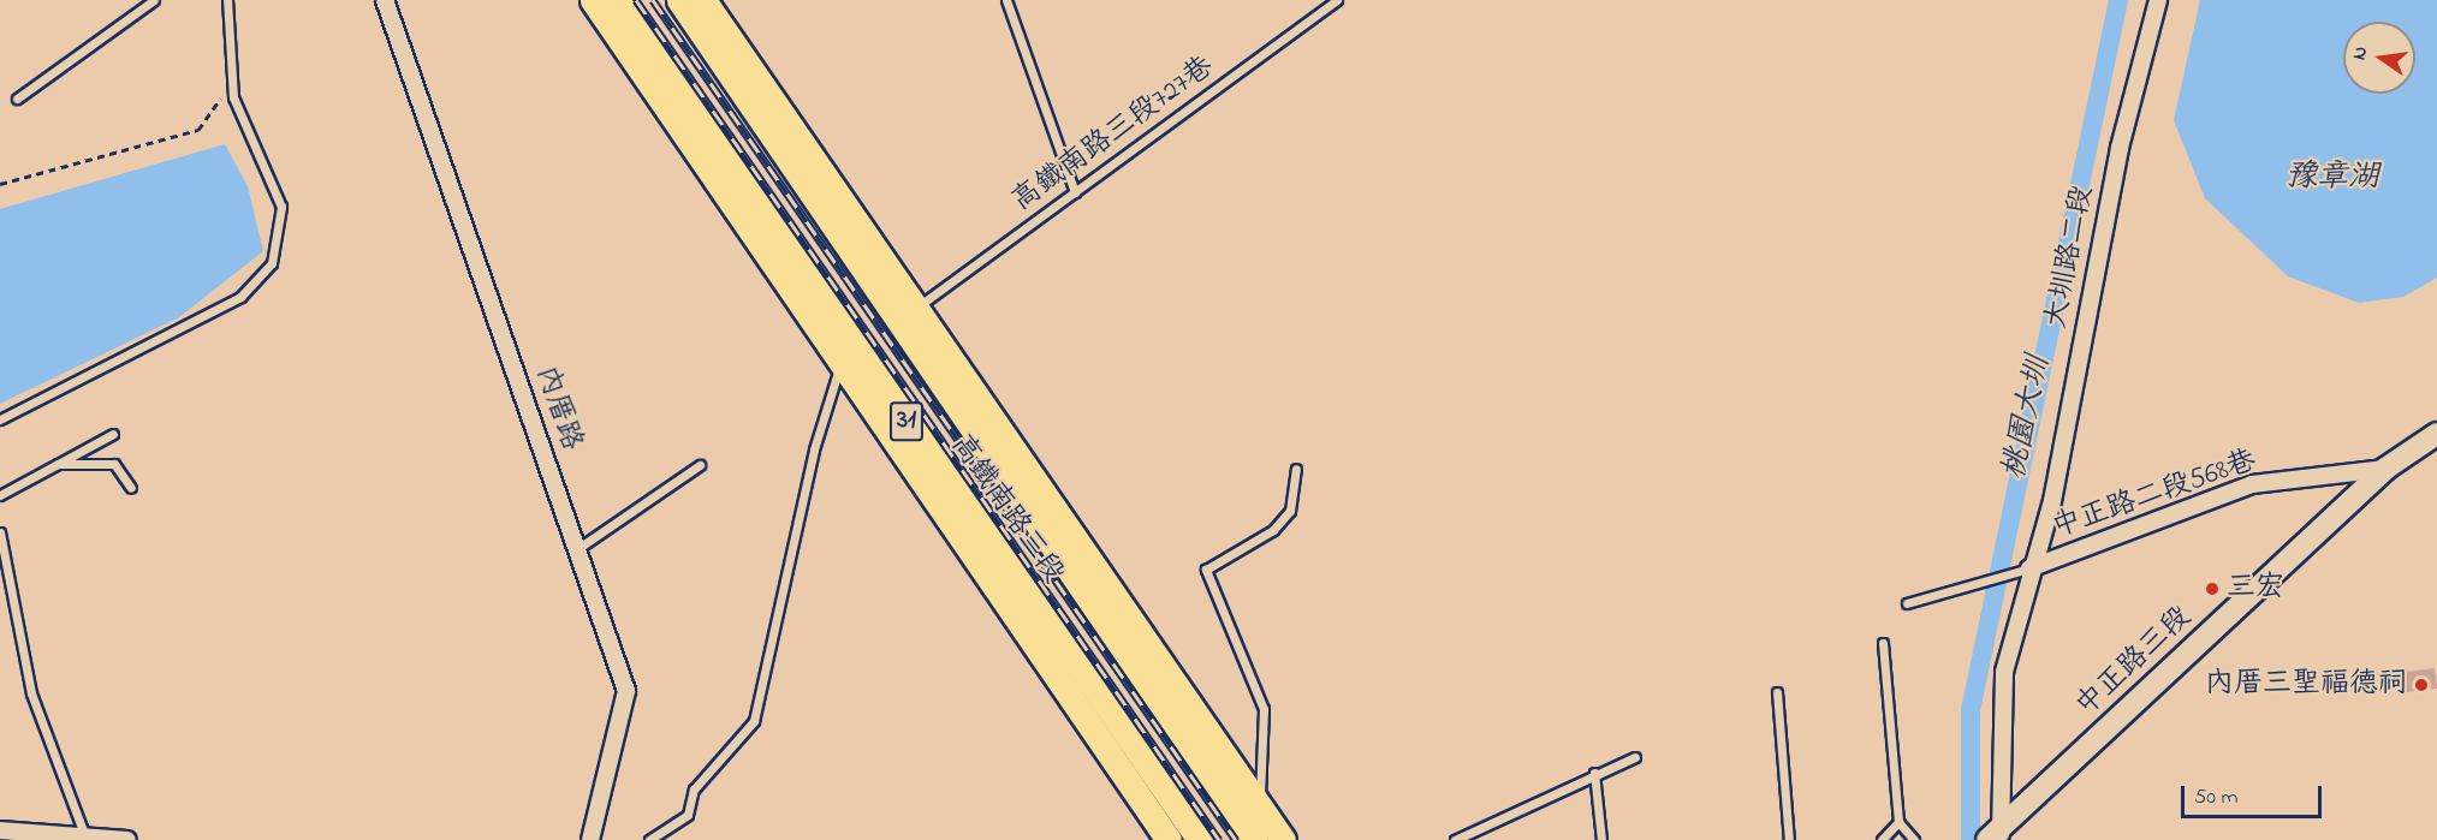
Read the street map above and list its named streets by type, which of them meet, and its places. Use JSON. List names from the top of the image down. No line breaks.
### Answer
{"streets":{"main road":["31","高鐵南路三段","中正路三段"],"street":["大圳路二段","內厝路","中正路二段568巷"],"lane":["高鐵南路三段727巷"]},"crossings":[["高鐵南路三段727巷","高鐵南路三段"],["大圳路二段","中正路二段568巷"],["大圳路二段","中正路三段"],["中正路二段568巷","中正路三段"]],"water":["豫章湖","桃園大圳"],"places":["三宏","內厝三聖福德祠"],"scale_bar":"50 m","north":"left"}
